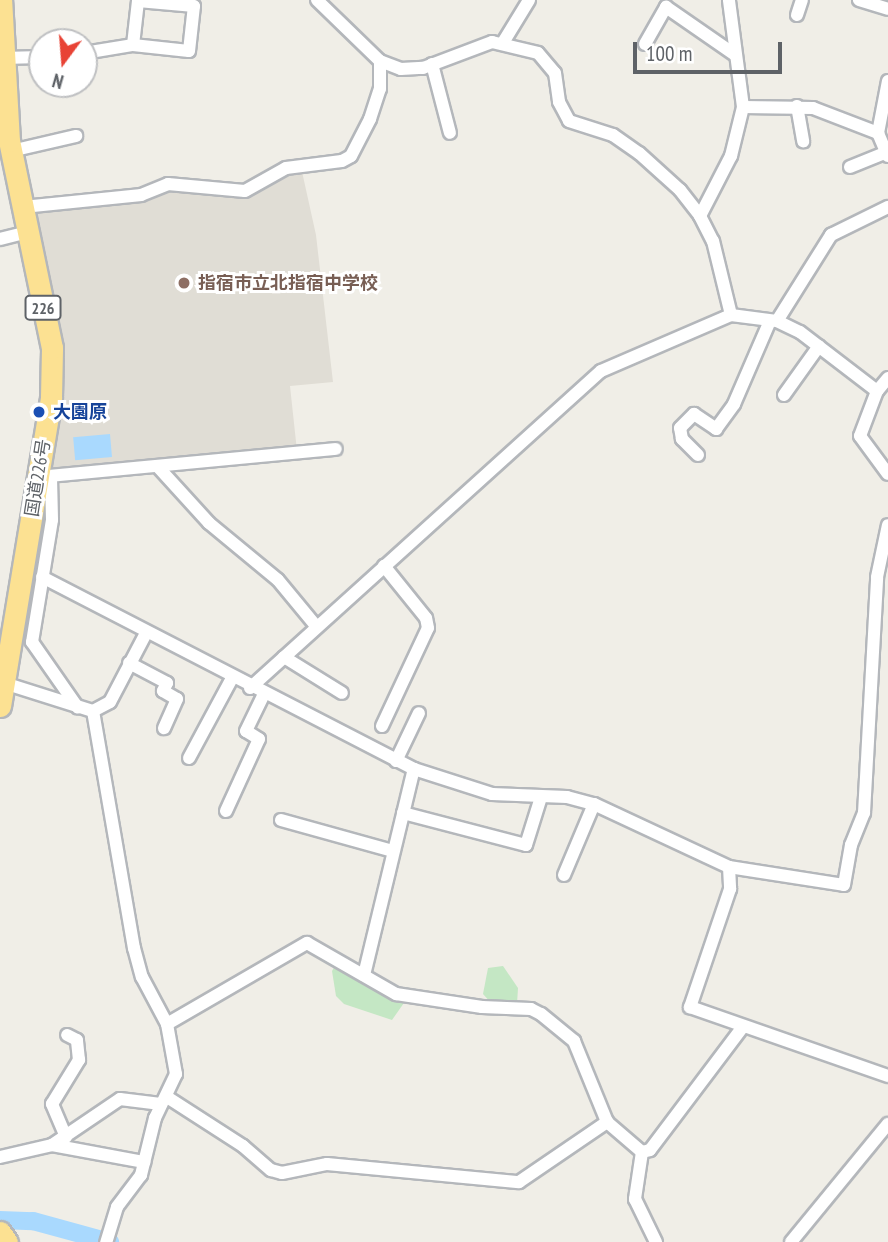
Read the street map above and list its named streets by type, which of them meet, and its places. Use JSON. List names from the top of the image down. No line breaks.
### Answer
{"streets":{"highway":["226","国道226号"]},"places":["指宿市立北指宿中学校","大園原"],"scale_bar":"100 m","north":"bottom"}
